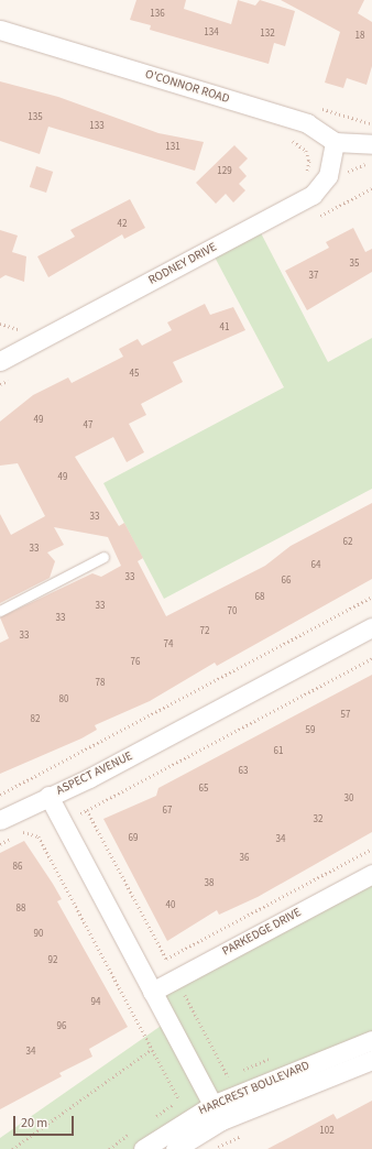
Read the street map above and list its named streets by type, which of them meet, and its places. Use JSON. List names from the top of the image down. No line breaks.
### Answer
{"streets":{"street":["O'CONNOR ROAD","RODNEY DRIVE","ASPECT AVENUE","PARKEDGE DRIVE","HARCREST BOULEVARD"]},"crossings":[["O'CONNOR ROAD","RODNEY DRIVE"],["ASPECT AVENUE","PARKEDGE DRIVE"],["ASPECT AVENUE","HARCREST BOULEVARD"]],"house_numbers":["136","134","132","18","135","133","131","129","42","35","37","41","45","49","47","49","33","62","33","64","33","66","68","33","70","33","72","33","74","76","78","80","57","82","59","61","63","65","30","67","32","69","34","36","86","38","40","88","90","92","94","96","34","102"],"scale_bar":"20 m"}
